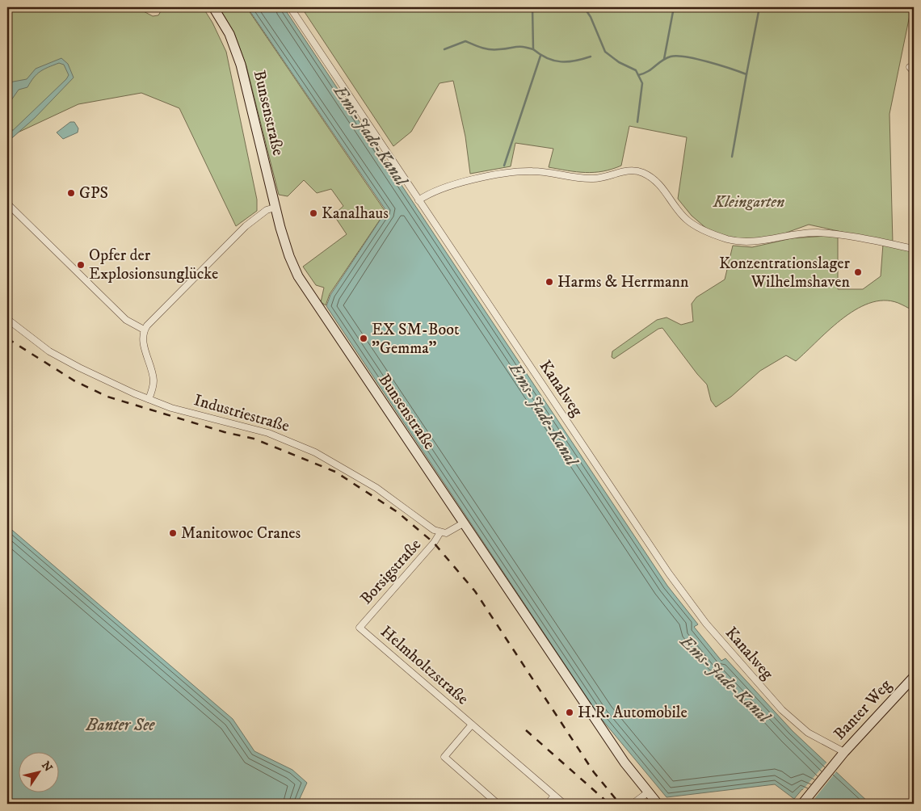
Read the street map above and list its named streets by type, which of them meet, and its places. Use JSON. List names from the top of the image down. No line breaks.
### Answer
{"streets":{"street":["Bunsenstraße","Kanalweg","Industriestraße","Borsigstraße","Helmholtzstraße","Banter Weg"]},"crossings":[["Kanalweg","Banter Weg"],["Industriestraße","Borsigstraße"],["Borsigstraße","Helmholtzstraße"]],"water":["Ems-Jade-Kanal","Banter See"],"parks":["Kleingarten"],"places":["GPS","Kanalhaus","Opfer der Explosionsunglücke","Konzentrationslager Wilhelmshaven","Harms & Herrmann","EX SM-Boot \"Gemma\"","Manitowoc Cranes","H.R. Automobile"],"north":"top right"}
